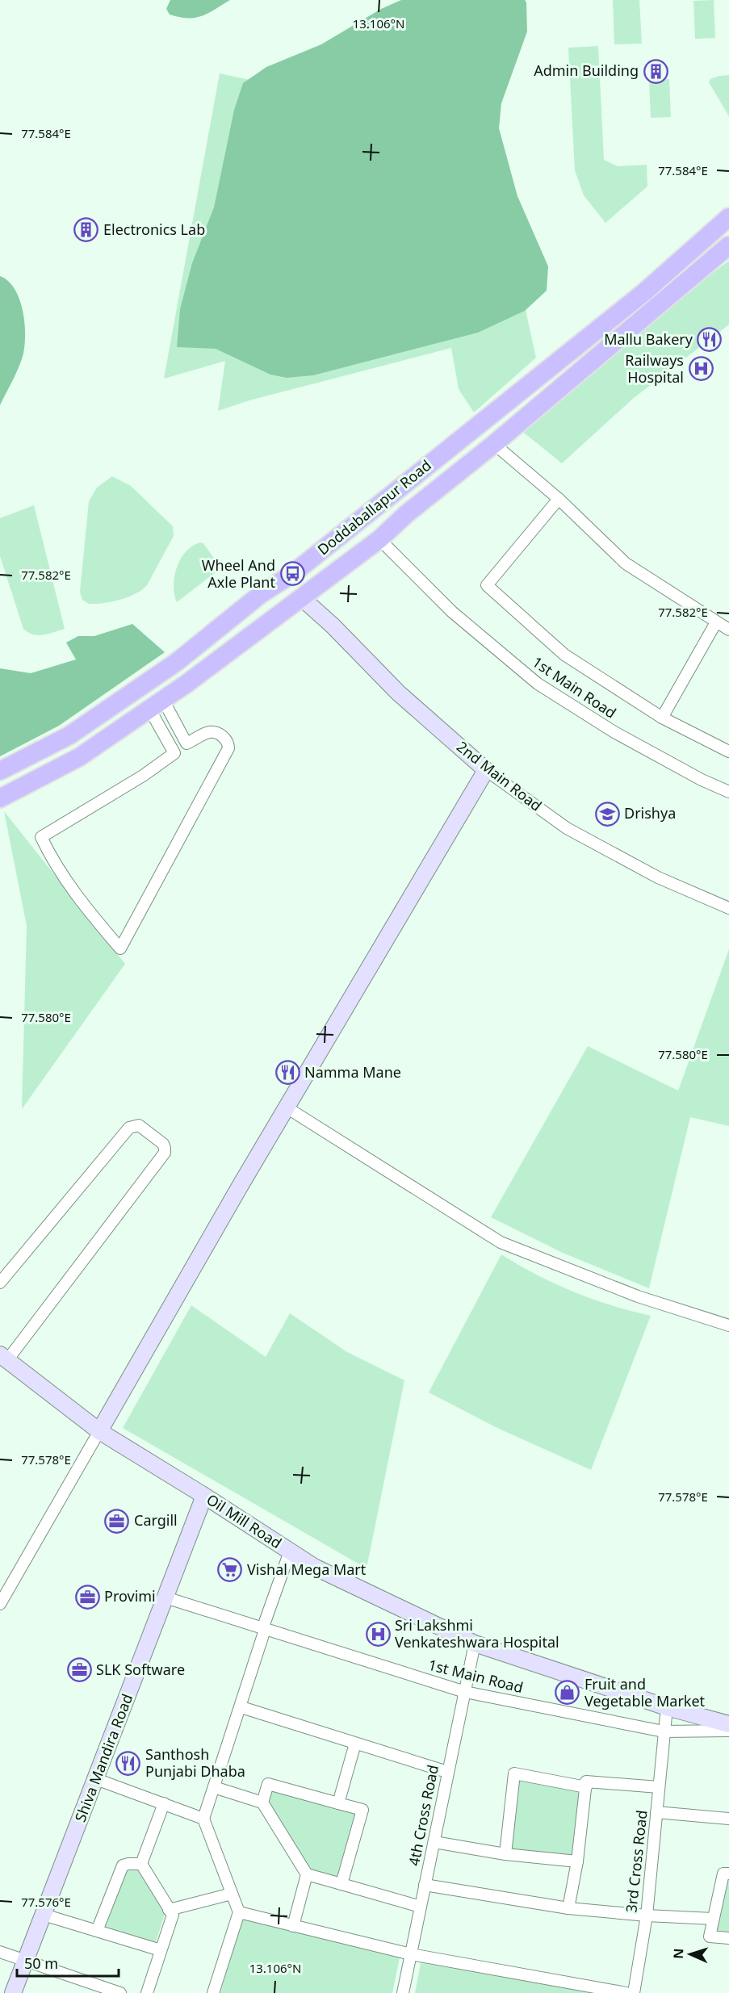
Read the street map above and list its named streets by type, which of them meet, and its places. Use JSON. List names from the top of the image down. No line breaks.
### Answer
{"streets":{"main road":["Doddaballapur Road"],"street":["1st Main Road","2nd Main Road","Oil Mill Road","Shiva Mandira Road","4th Cross Road","3rd Cross Road"]},"crossings":[["Doddaballapur Road","1st Main Road"],["Doddaballapur Road","2nd Main Road"],["1st Main Road","Shiva Mandira Road"],["1st Main Road","4th Cross Road"],["1st Main Road","3rd Cross Road"],["Oil Mill Road","Shiva Mandira Road"],["Oil Mill Road","4th Cross Road"],["Oil Mill Road","3rd Cross Road"]],"places":{"building":["Admin Building","Electronics Lab"],"restaurant":["Mallu Bakery","Namma Mane","Santhosh Punjabi Dhaba"],"hospital":["Railways Hospital","Sri Lakshmi Venkateshwara Hospital"],"bus stop":["Wheel And Axle Plant"],"school or university":["Drishya"],"office":["Cargill","Provimi","SLK Software"],"supermarket":["Vishal Mega Mart"],"shop":["Fruit and Vegetable Market"]},"scale_bar":"50 m","north":"left","coordinates":["13.106°N","77.584°E","77.582°E","77.580°E","77.578°E","77.576°E"]}
